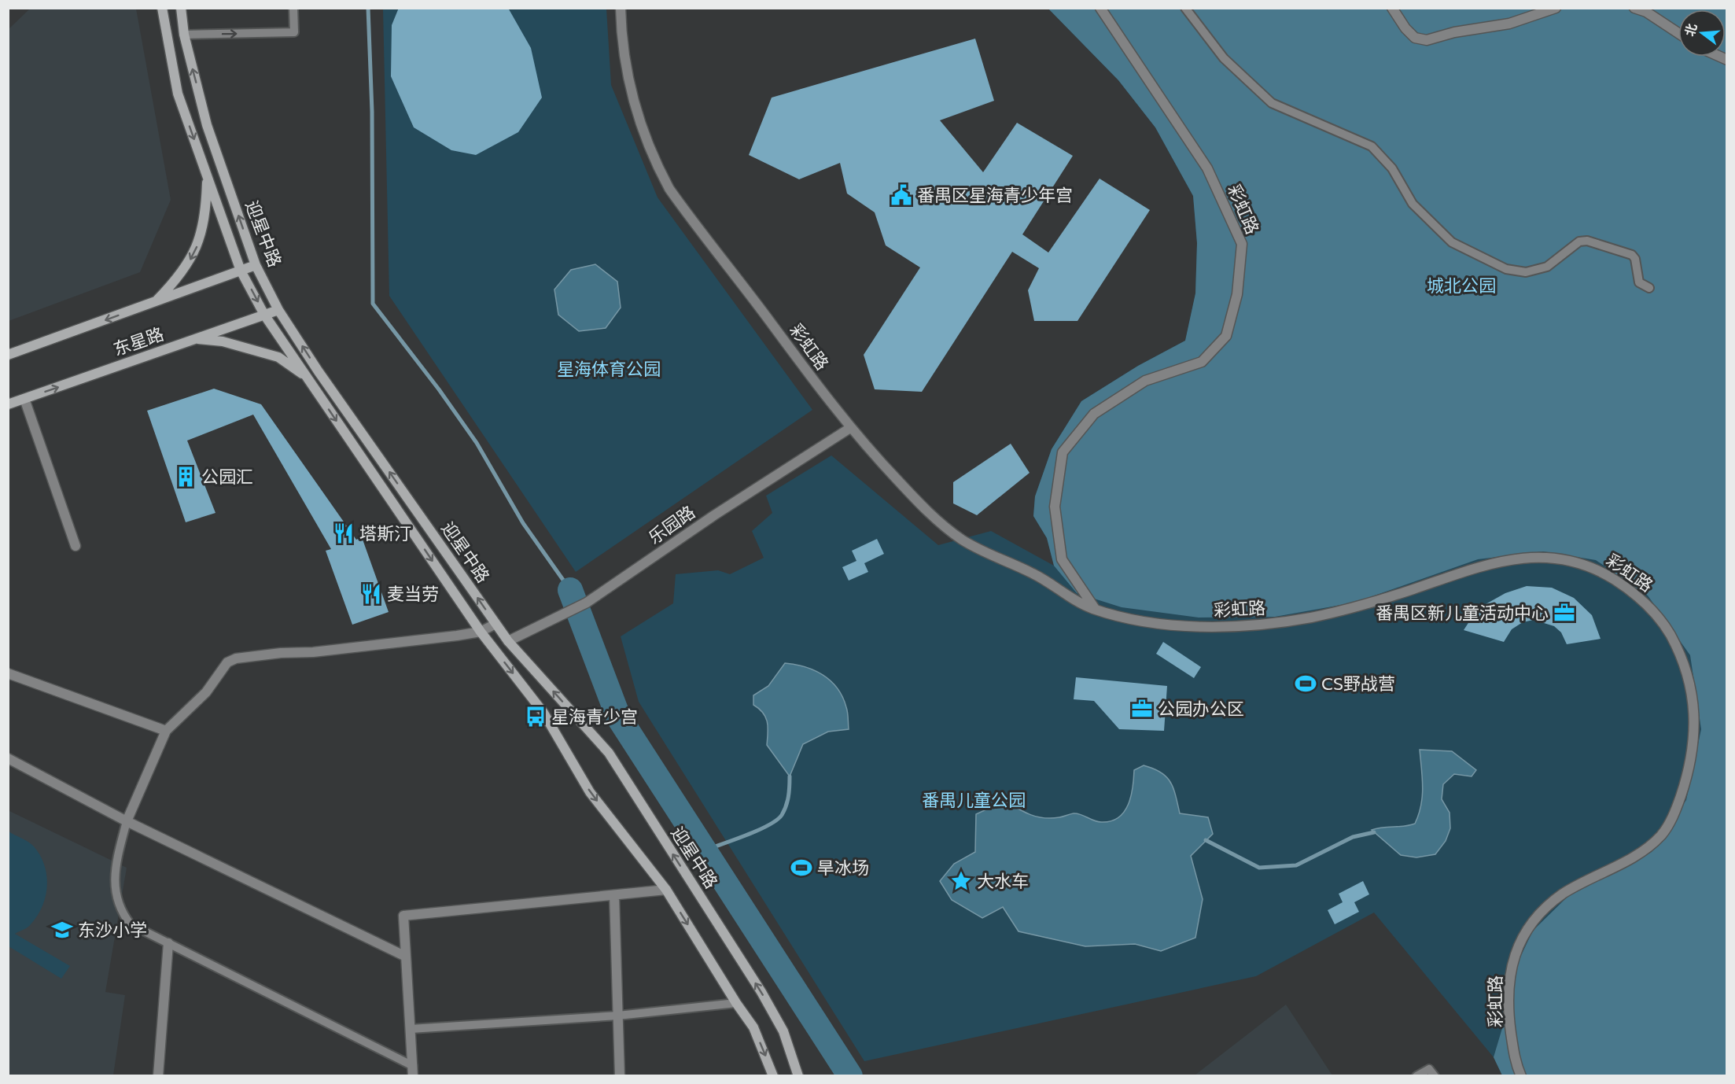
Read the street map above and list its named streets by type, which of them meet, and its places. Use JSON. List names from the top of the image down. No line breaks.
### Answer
{"streets":{"street":["彩虹路","迎星中路","东星路","乐园路"]},"crossings":[["彩虹路","乐园路"],["迎星中路","东星路"],["迎星中路","乐园路"]],"parks":["城北公园","星海体育公园","番禺儿童公园"],"places":{"public building":["番禺区星海青少年宫"],"building":["公园汇"],"restaurant":["塔斯汀","麦当劳"],"office":["番禺区新儿童活动中心","公园办公区"],"sports":["CS野战营","旱冰场"],"bus stop":["星海青少宫"],"place":["大水车"],"school or university":["东沙小学"]},"north":"left"}
